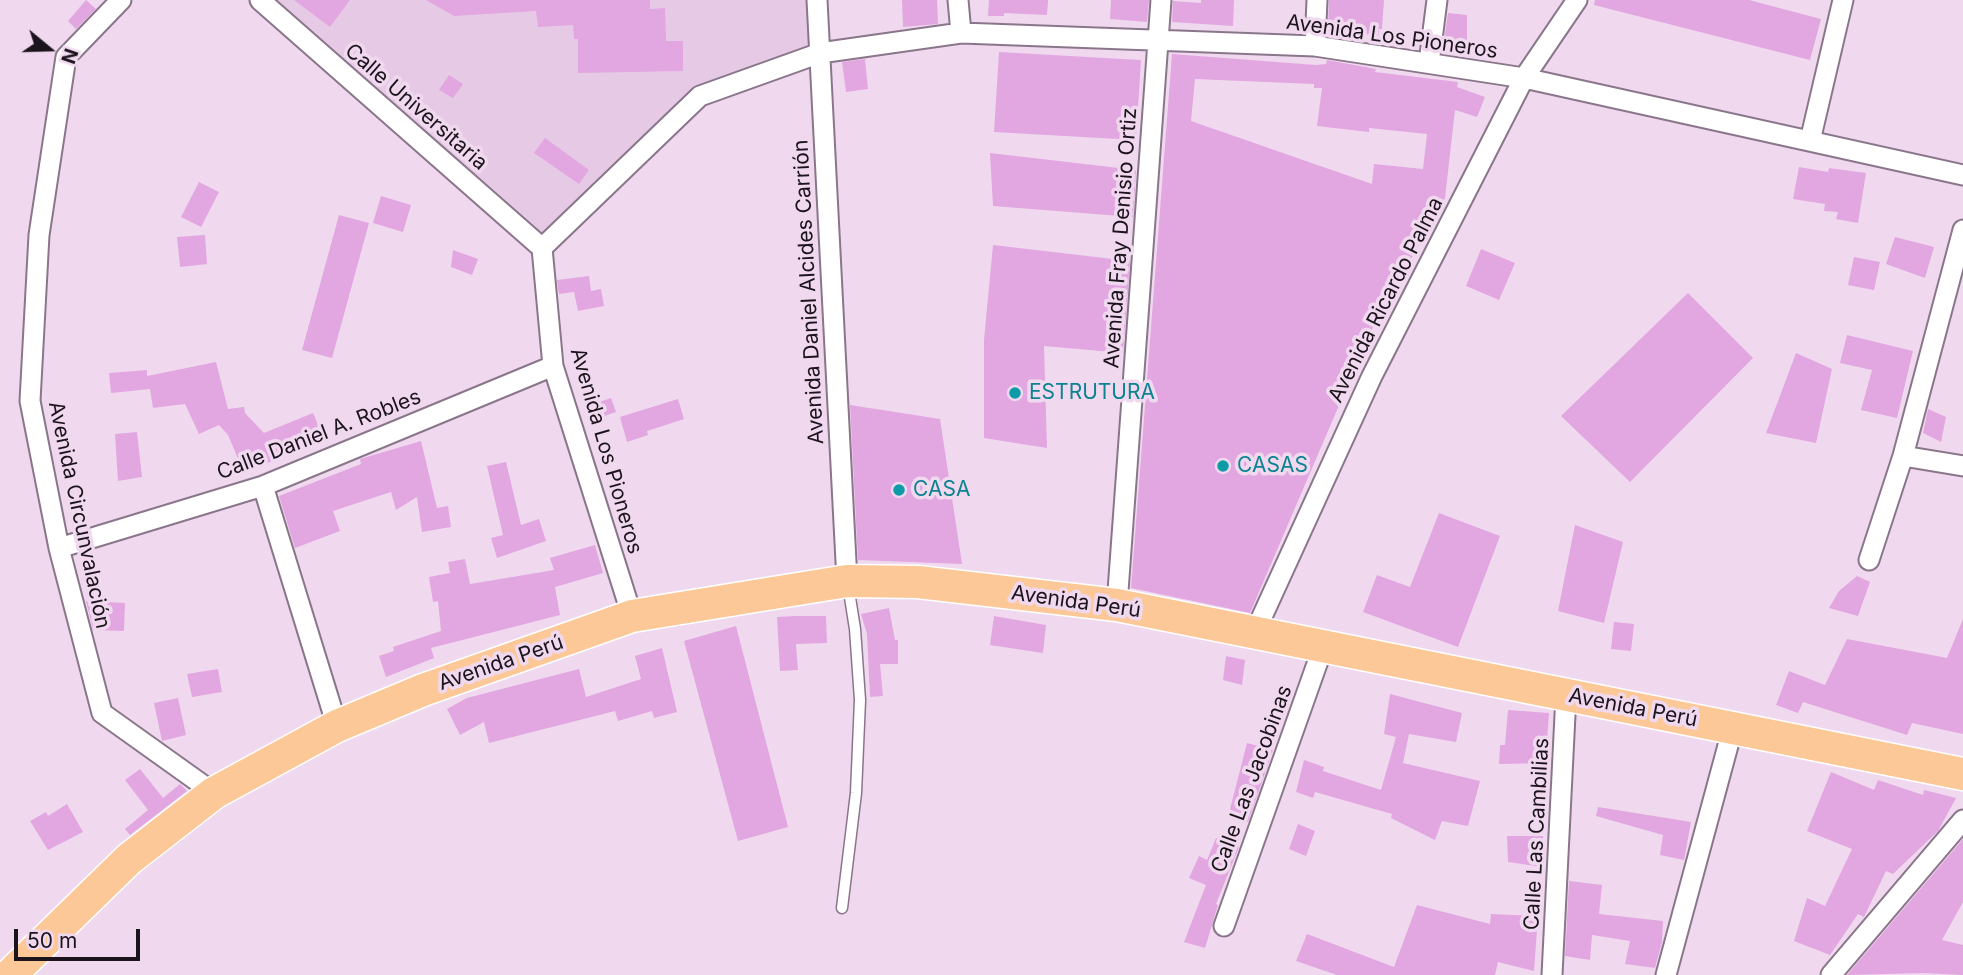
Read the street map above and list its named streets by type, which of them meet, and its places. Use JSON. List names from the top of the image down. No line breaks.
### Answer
{"streets":{"highway":["Avenida Perú"],"street":["Avenida Los Pioneros","Calle Universitaria","Avenida Fray Denisio Ortiz","Avenida Daniel Alcides Carrión","Avenida Ricardo Palma","Calle Daniel A. Robles","Avenida Circunvalación","Calle Las Jacobinas","Calle Las Cambilias"]},"crossings":[["Avenida Los Pioneros","Calle Universitaria"],["Avenida Los Pioneros","Avenida Fray Denisio Ortiz"],["Avenida Los Pioneros","Avenida Daniel Alcides Carrión"],["Avenida Los Pioneros","Avenida Ricardo Palma"],["Avenida Los Pioneros","Calle Daniel A. Robles"],["Avenida Los Pioneros","Avenida Perú"],["Avenida Fray Denisio Ortiz","Avenida Perú"],["Avenida Daniel Alcides Carrión","Avenida Perú"],["Avenida Ricardo Palma","Avenida Perú"],["Calle Daniel A. Robles","Avenida Circunvalación"],["Avenida Circunvalación","Avenida Perú"],["Avenida Perú","Calle Las Jacobinas"],["Avenida Perú","Calle Las Cambilias"]],"places":["ESTRUTURA","CASAS","CASA"],"scale_bar":"50 m","north":"right"}
